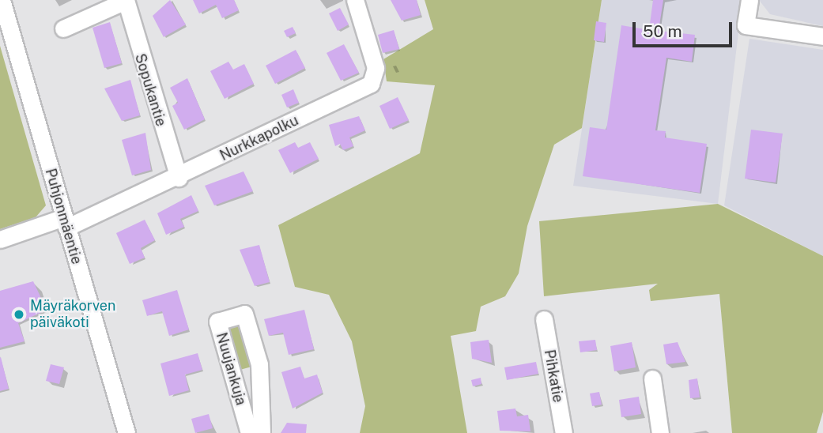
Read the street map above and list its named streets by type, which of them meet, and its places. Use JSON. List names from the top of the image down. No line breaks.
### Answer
{"streets":{"street":["Sopukantie","Nurkkapolku","Puhjonmäentie","Nuujankuja","Pihkatie"]},"crossings":[["Sopukantie","Nurkkapolku"],["Nurkkapolku","Puhjonmäentie"]],"places":["Mäyräkorven päiväkoti"],"scale_bar":"50 m"}
